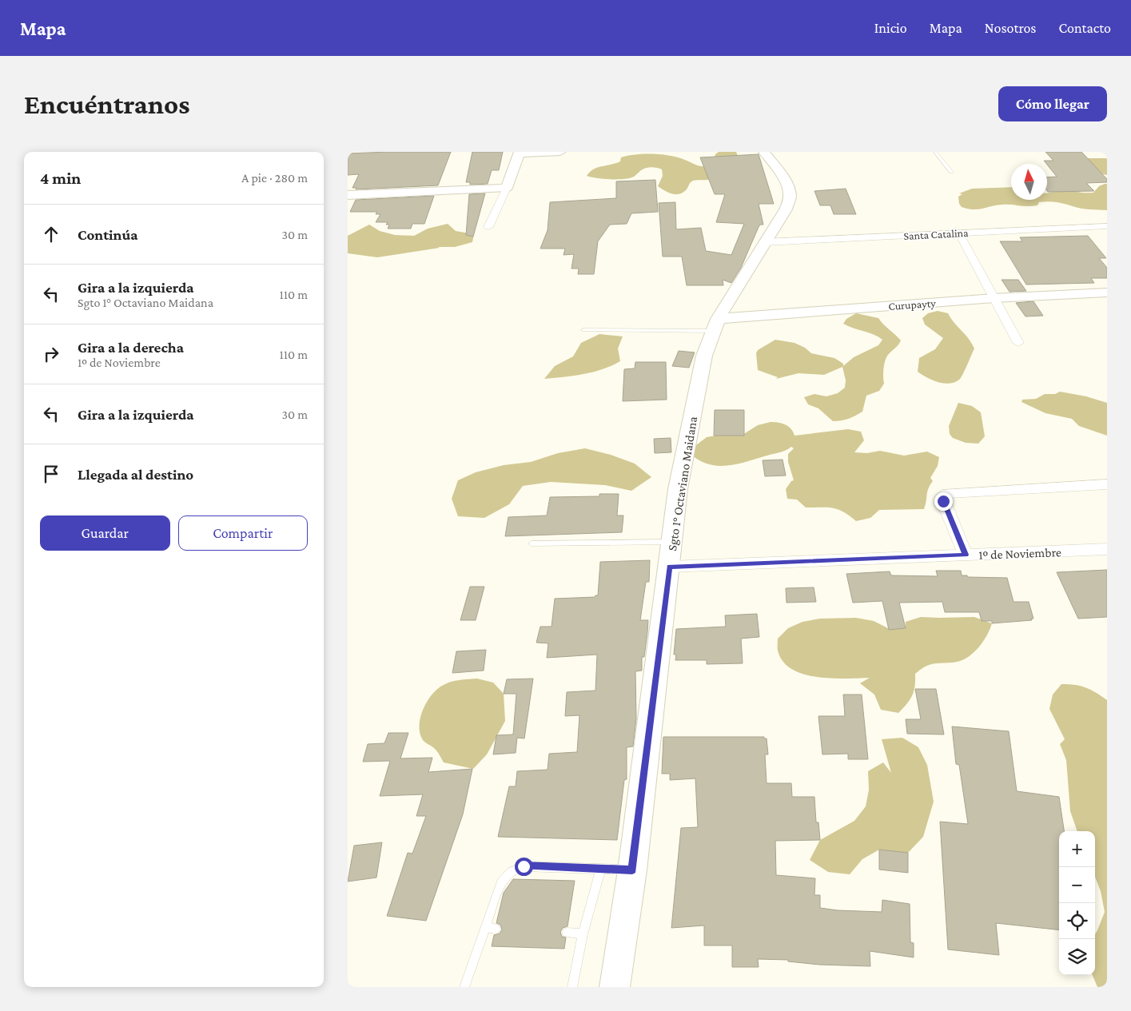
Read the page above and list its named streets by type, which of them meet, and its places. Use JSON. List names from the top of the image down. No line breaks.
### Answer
{"streets":{"main road":["Curupayty","Sgto 1° Octaviano Maidana"],"street":["Santa Catalina","1º de Noviembre"]},"crossings":[["Santa Catalina","Sgto 1° Octaviano Maidana"],["Curupayty","Sgto 1° Octaviano Maidana"],["Sgto 1° Octaviano Maidana","1º de Noviembre"]],"north":"top","page":{"header":"Mapa","nav":["Inicio","Mapa","Nosotros","Contacto"],"buttons":["Cómo llegar",["Guardar","Compartir"]],"title":"Encuéntranos","heading":["4 min","A pie · 280 m"],"list":[["Continúa","30 m"],["Gira a la izquierda","Sgto 1° Octaviano Maidana","110 m"],["Gira a la derecha","1º de Noviembre","110 m"],["Gira a la izquierda","30 m"],"Llegada al destino"],"map_buttons":["+","−"]}}
